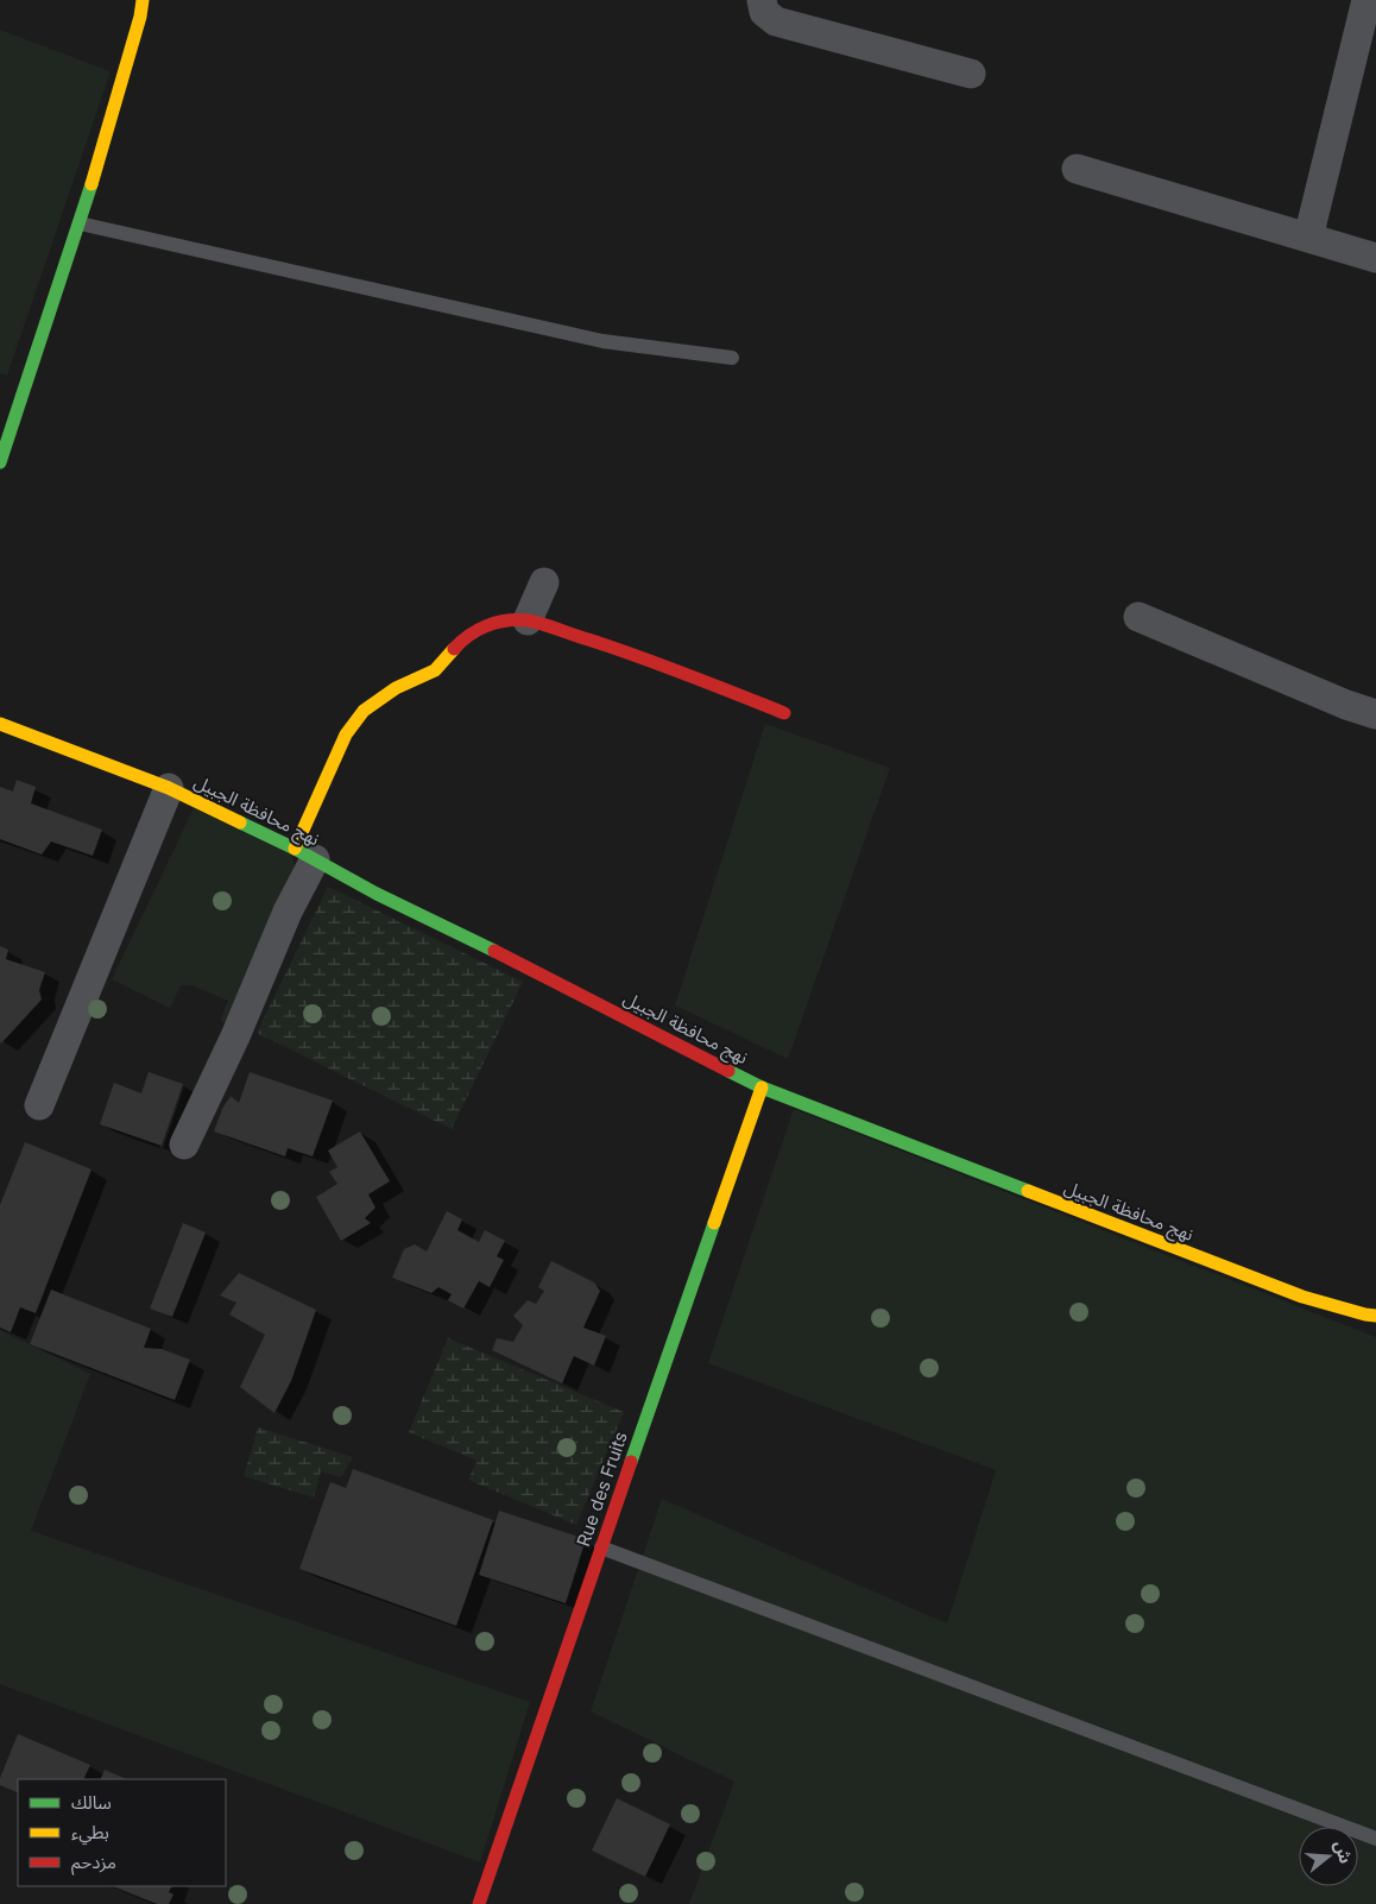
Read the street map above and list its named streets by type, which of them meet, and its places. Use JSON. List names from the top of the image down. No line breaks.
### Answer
{"streets":{"street":["نهج محافظة الجبيل","Rue des Fruits"]},"crossings":[["نهج محافظة الجبيل","Rue des Fruits"]],"legend":["سالك","بطيء","مزدحم"],"north":"right"}
